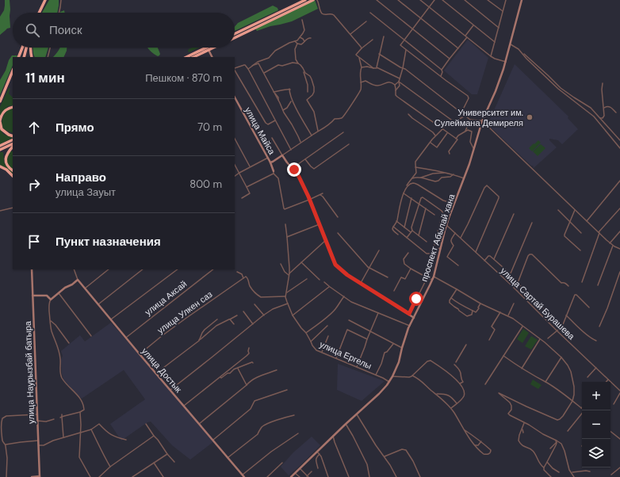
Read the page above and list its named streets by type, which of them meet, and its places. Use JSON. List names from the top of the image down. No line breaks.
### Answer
{"streets":{"main road":["улица Майса","проспект Абылай хана","улица Достык","улица Наурызбай батыра"],"street":["улица Аксай","улица Сартай Бурашева","улица Улкен саз","улица Ергелы"]},"crossings":[["проспект Абылай хана","улица Сартай Бурашева"],["проспект Абылай хана","улица Ергелы"],["улица Аксай","улица Достык"],["улица Улкен саз","улица Достык"]],"places":["Университет им. Сулеймана Демиреля"],"page":{"search":"Поиск","heading":["11 мин","Пешком · 870 m"],"list":[["Прямо","70 m"],["Направо","улица Зауыт","800 m"],"Пункт назначения"],"map_buttons":["+","−"]}}
